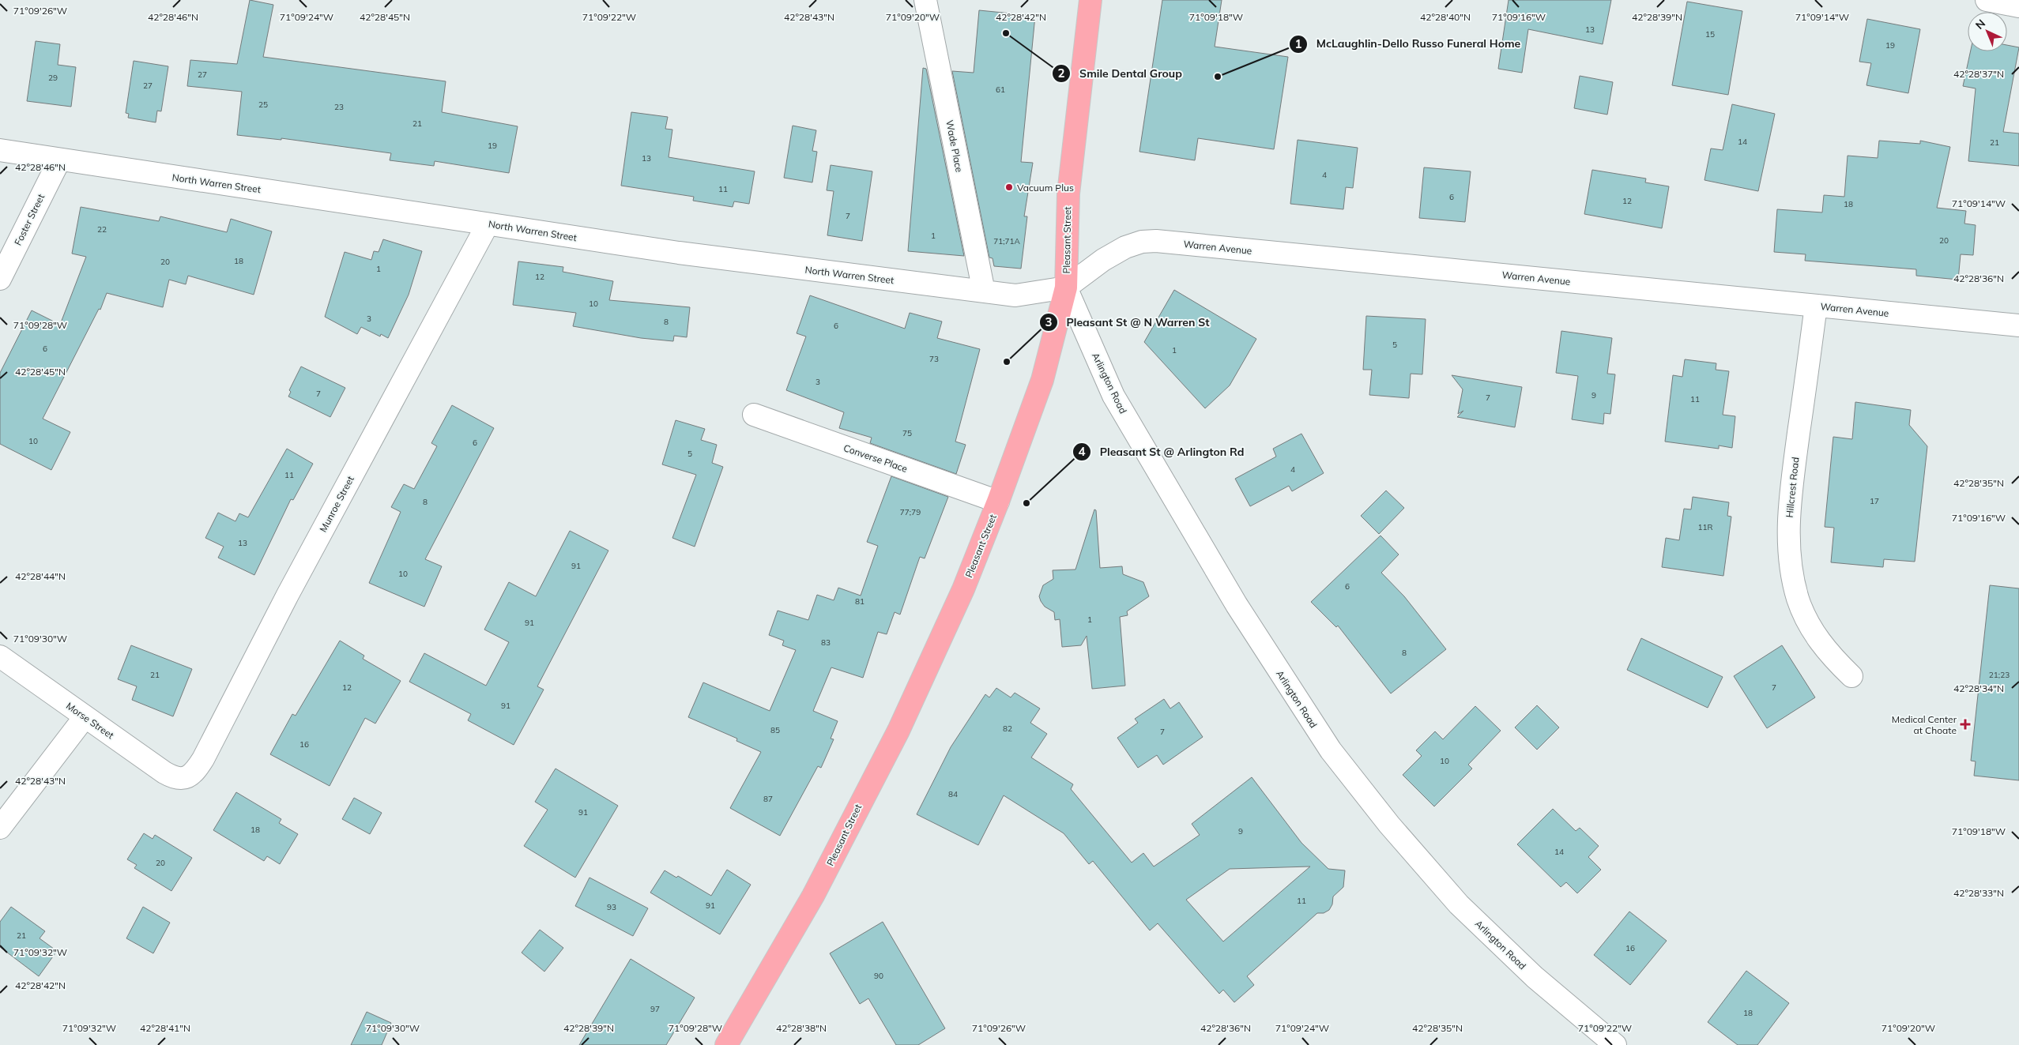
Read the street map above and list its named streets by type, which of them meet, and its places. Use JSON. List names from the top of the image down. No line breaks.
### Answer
{"streets":{"main road":["Pleasant Street"],"street":["Wade Place","North Warren Street","Foster Street","Warren Avenue","Arlington Road","Converse Place","Hillcrest Road","Munroe Street","Morse Street"]},"crossings":[["Wade Place","North Warren Street"],["North Warren Street","Foster Street"],["North Warren Street","Pleasant Street"],["North Warren Street","Warren Avenue"],["North Warren Street","Arlington Road"],["North Warren Street","Munroe Street"],["Pleasant Street","Warren Avenue"],["Pleasant Street","Arlington Road"],["Pleasant Street","Converse Place"],["Warren Avenue","Arlington Road"],["Warren Avenue","Hillcrest Road"],["Munroe Street","Morse Street"]],"places":{"other":["Smile Dental Group","McLaughlin-Dello Russo Funeral Home","Vacuum Plus","Pleasant St @ N Warren St","Pleasant St @ Arlington Rd"],"health":["Medical Center at Choate"]},"house_numbers":["13","15","19","27","29","27","61","25","23","21","14","21","19","13","4","11","6","12","18","7","22","1","20","71;71A","18","20","1","12","10","3","8","6","5","6","1","73","3","7","9","7","11","75","10","6","5","4","11","17","8","77;79","11R","13","91","10","6","81","1","91","83","8","21","21;23","12","7","91","82","85","7","16","10","84","87","91","18","9","14","20","11","91","93","21","16","90","97","18"],"north":"top left","coordinates":["71°09'26\"W","42°28'46\"N","42°28'45\"N","42°28'43\"N","42°28'42\"N","42°28'40\"N","42°28'39\"N","71°09'24\"W","71°09'22\"W","71°09'20\"W","71°09'18\"W","71°09'16\"W","71°09'14\"W","42°28'37\"N","42°28'36\"N","71°09'28\"W","42°28'35\"N","42°28'44\"N","71°09'30\"W","42°28'34\"N","42°28'33\"N","71°09'32\"W","42°28'41\"N","42°28'38\"N"]}
